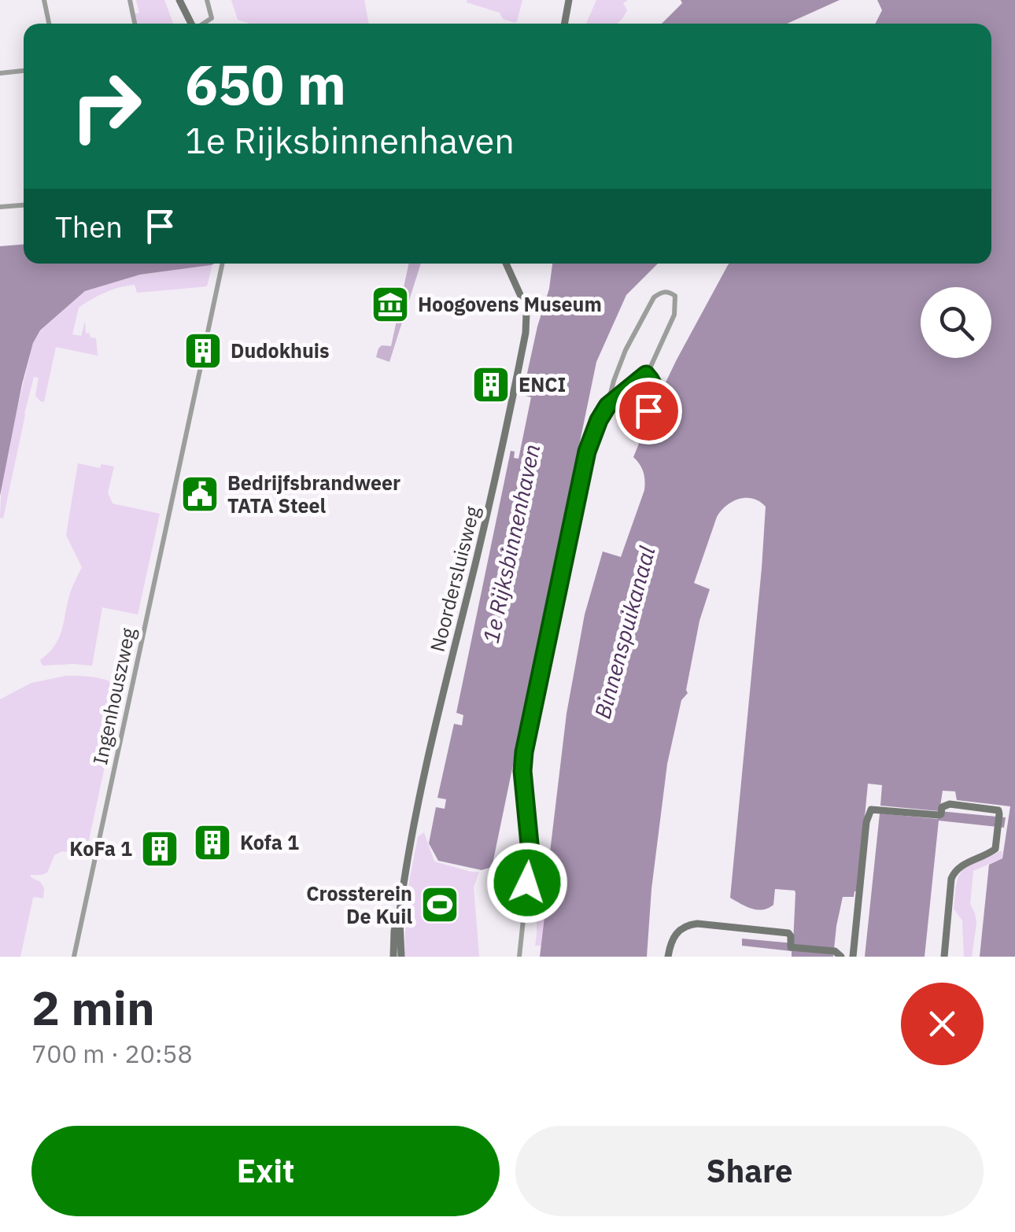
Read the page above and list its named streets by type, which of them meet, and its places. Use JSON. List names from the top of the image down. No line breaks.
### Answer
{"streets":{"street":["Noordersluisweg","Ingenhouszweg"]},"water":["1e Rijksbinnenhaven","Binnenspuikanaal"],"places":{"museum":["Hoogovens Museum"],"building":["Dudokhuis","ENCI","Kofa 1","KoFa 1"],"public building":["Bedrijfsbrandweer TATA Steel"],"sports":["Crossterein De Kuil"]},"page":{"turn":["650 m","1e Rijksbinnenhaven"],"then":"Then","heading":["2 min","700 m · 20:58"],"buttons":["Exit","Share"]}}
